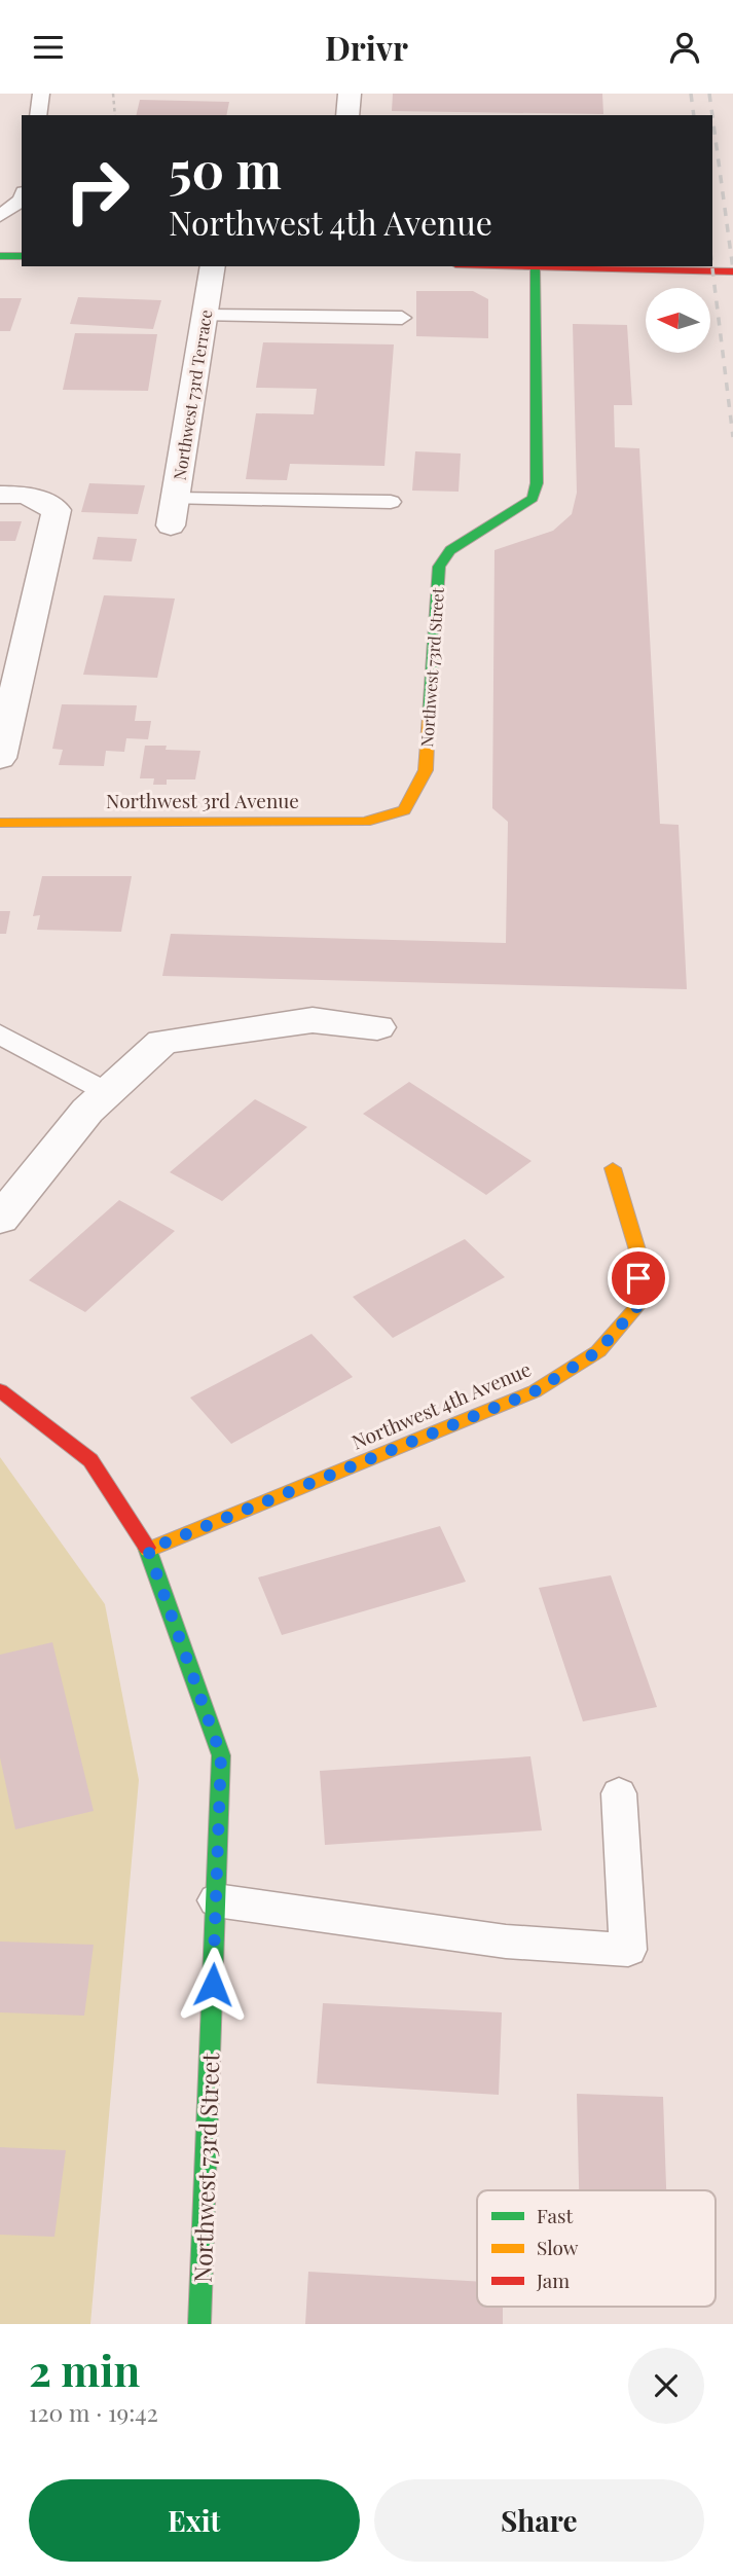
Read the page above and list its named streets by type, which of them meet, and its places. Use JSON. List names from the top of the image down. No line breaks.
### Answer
{"streets":{"street":["Northwest 73rd Terrace","Northwest 73rd Street","Northwest 3rd Avenue","Northwest 4th Avenue"]},"crossings":[["Northwest 73rd Street","Northwest 3rd Avenue"],["Northwest 73rd Street","Northwest 4th Avenue"]],"legend":["Fast","Slow","Jam"],"north":"left","page":{"header":"Drivr","turn":["50 m","Northwest 4th Avenue"],"heading":["2 min","120 m · 19:42"],"buttons":["Exit","Share"]}}
